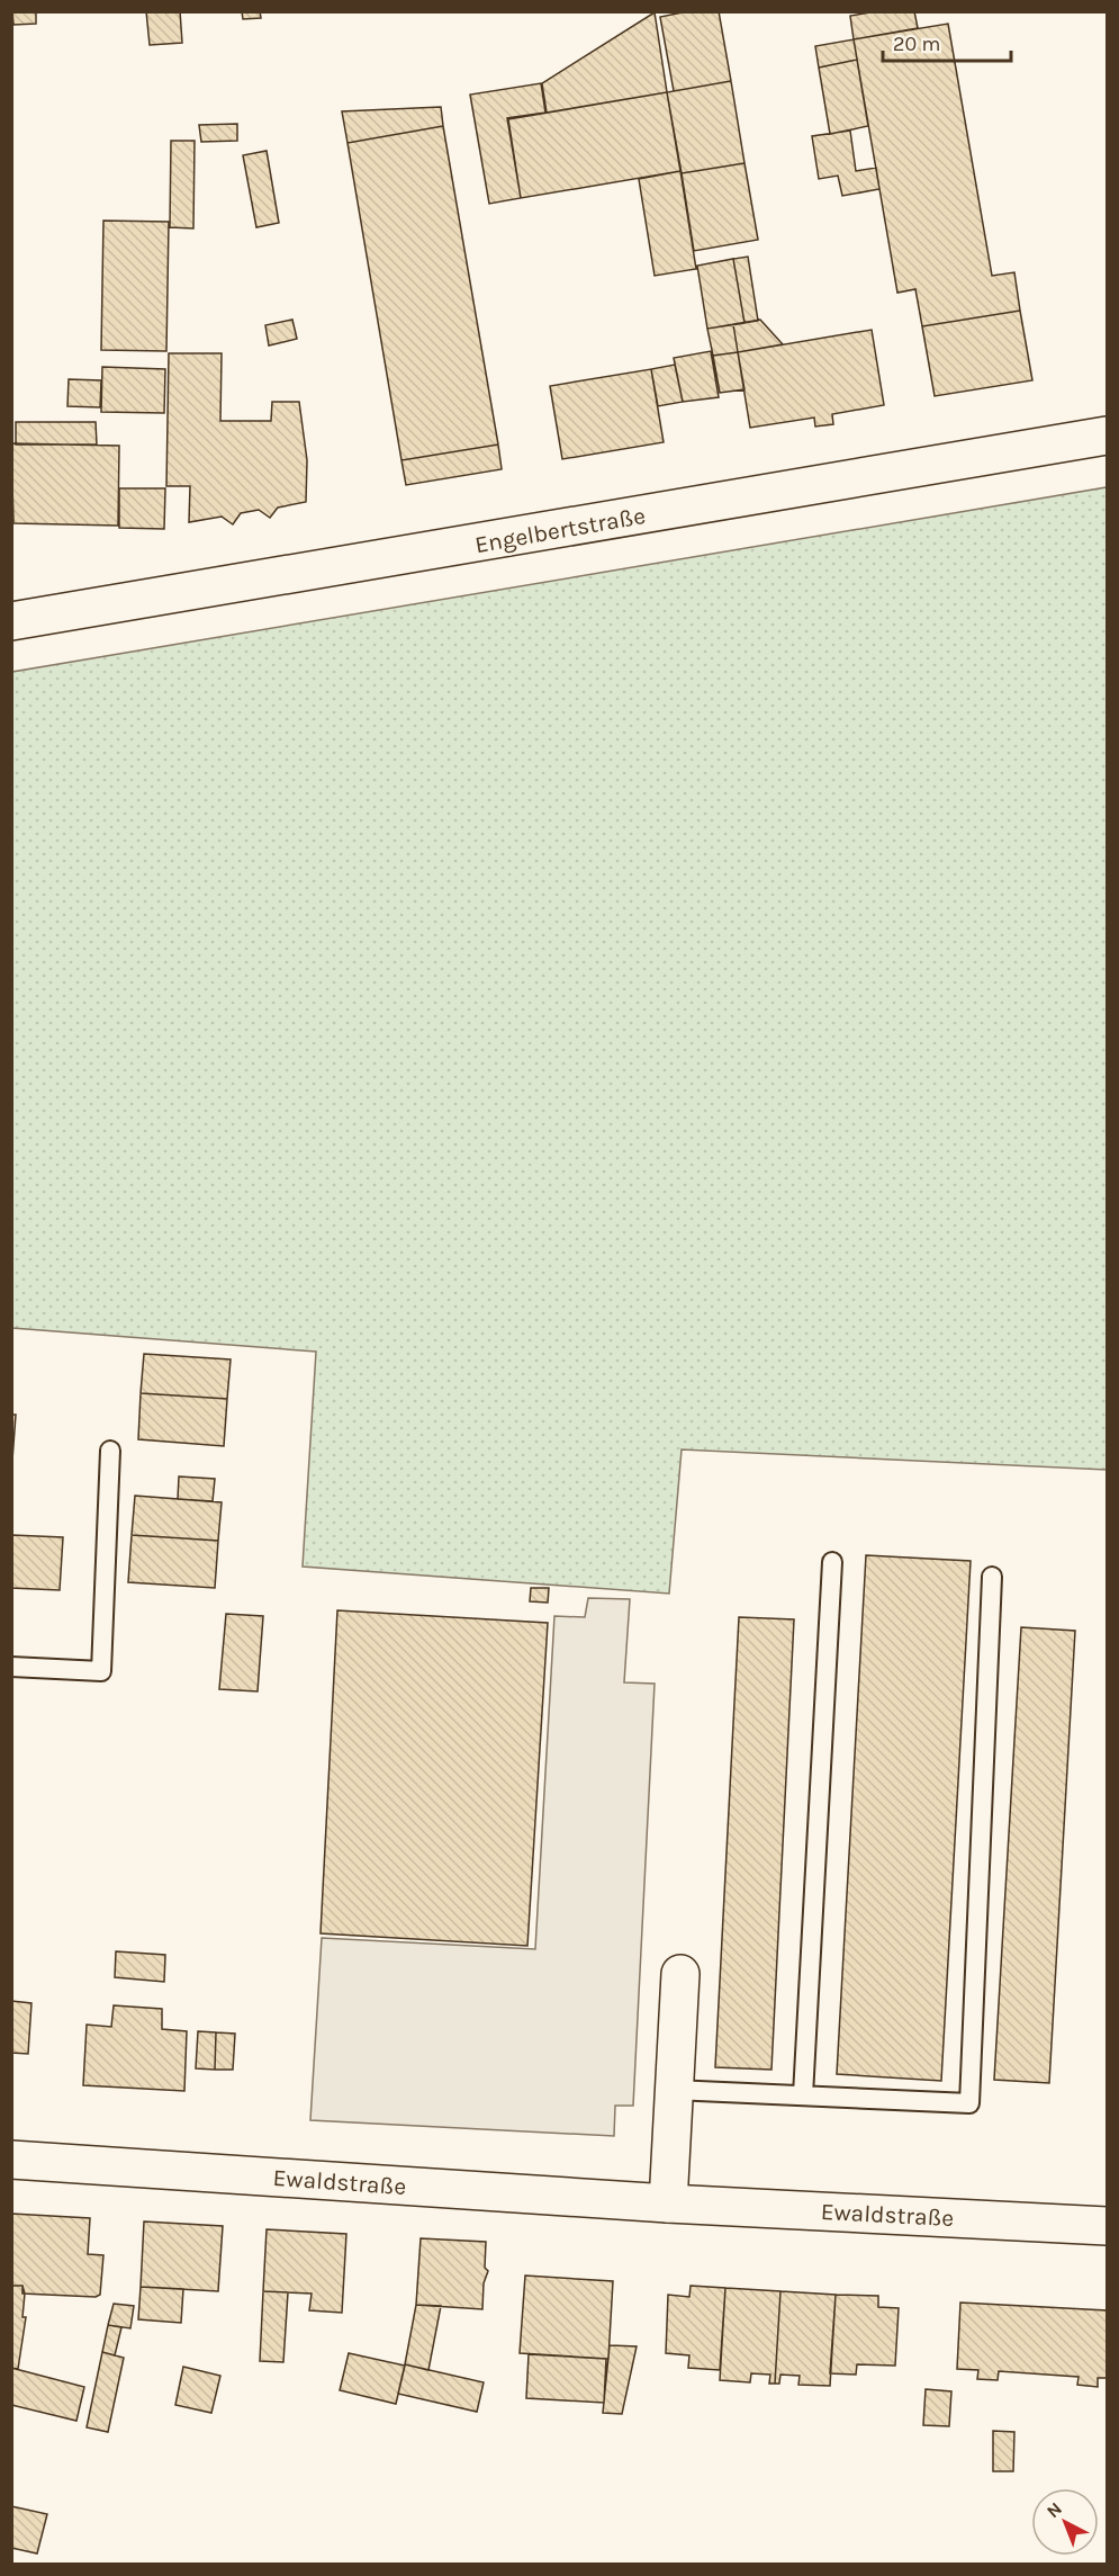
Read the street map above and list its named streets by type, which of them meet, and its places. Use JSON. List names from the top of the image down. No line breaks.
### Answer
{"streets":{"street":["Engelbertstraße","Ewaldstraße"]},"scale_bar":"20 m","north":"top left"}
